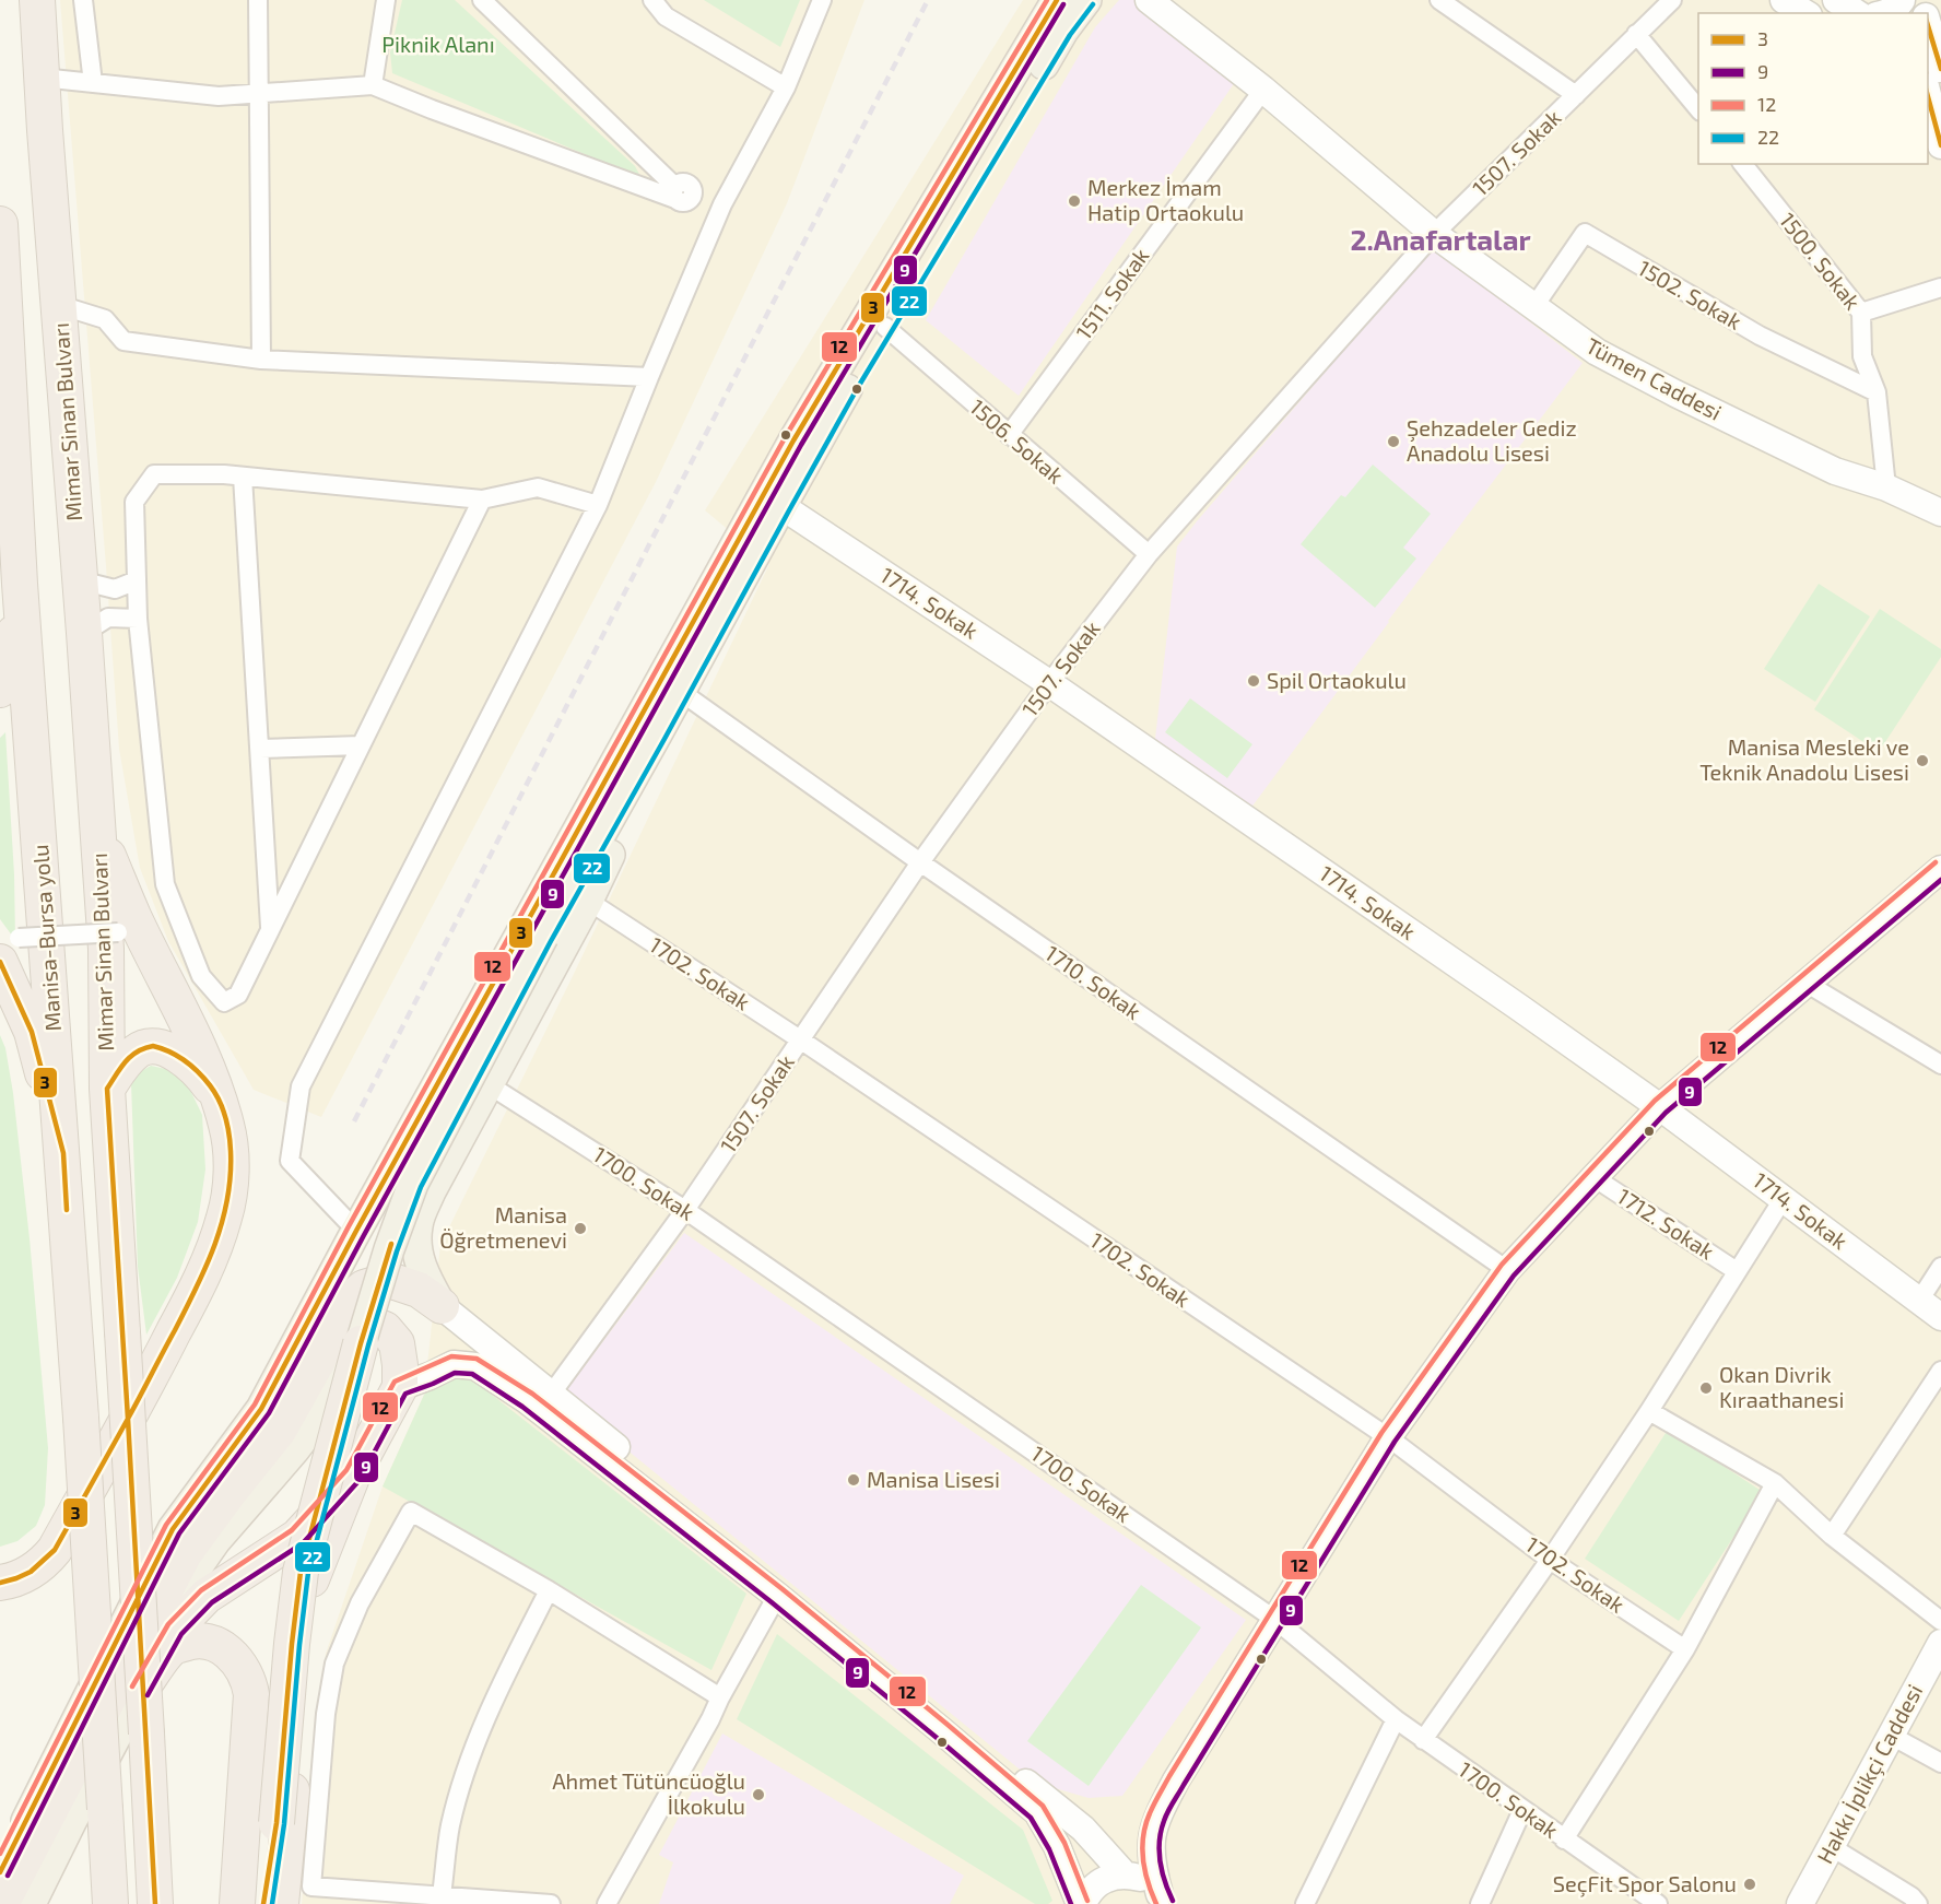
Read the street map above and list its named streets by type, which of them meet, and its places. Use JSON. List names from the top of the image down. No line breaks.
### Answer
{"streets":{"highway":["Mimar Sinan Bulvarı","Manisa-Bursa yolu"],"main road":["Tümen Caddesi","1714. Sokak","Hakkı İplikçi Caddesi"],"street":["1507. Sokak","1500. Sokak","1511. Sokak","1502. Sokak","1506. Sokak","1702. Sokak","1710. Sokak","1700. Sokak","1712. Sokak"]},"crossings":[["1507. Sokak","Tümen Caddesi"],["1507. Sokak","1506. Sokak"],["1507. Sokak","1714. Sokak"],["1507. Sokak","1702. Sokak"],["1507. Sokak","1710. Sokak"],["1507. Sokak","1700. Sokak"],["1500. Sokak","1502. Sokak"],["1500. Sokak","Tümen Caddesi"],["1511. Sokak","Tümen Caddesi"],["1511. Sokak","1506. Sokak"],["1502. Sokak","Tümen Caddesi"]],"districts":["2.Anafartalar"],"parks":["Piknik Alanı"],"places":["Merkez İmam Hatip Ortaokulu","Şehzadeler Gediz Anadolu Lisesi","Spil Ortaokulu","Manisa Mesleki ve Teknik Anadolu Lisesi","Manisa Öğretmenevi","Okan Divrik Kıraathanesi","Manisa Lisesi","Ahmet Tütüncüoğlu İlkokulu","SeçFit Spor Salonu"],"lines":["transit line 3","transit line 12","transit line 9","transit line 22"],"legend":["3","9","12","22"]}
